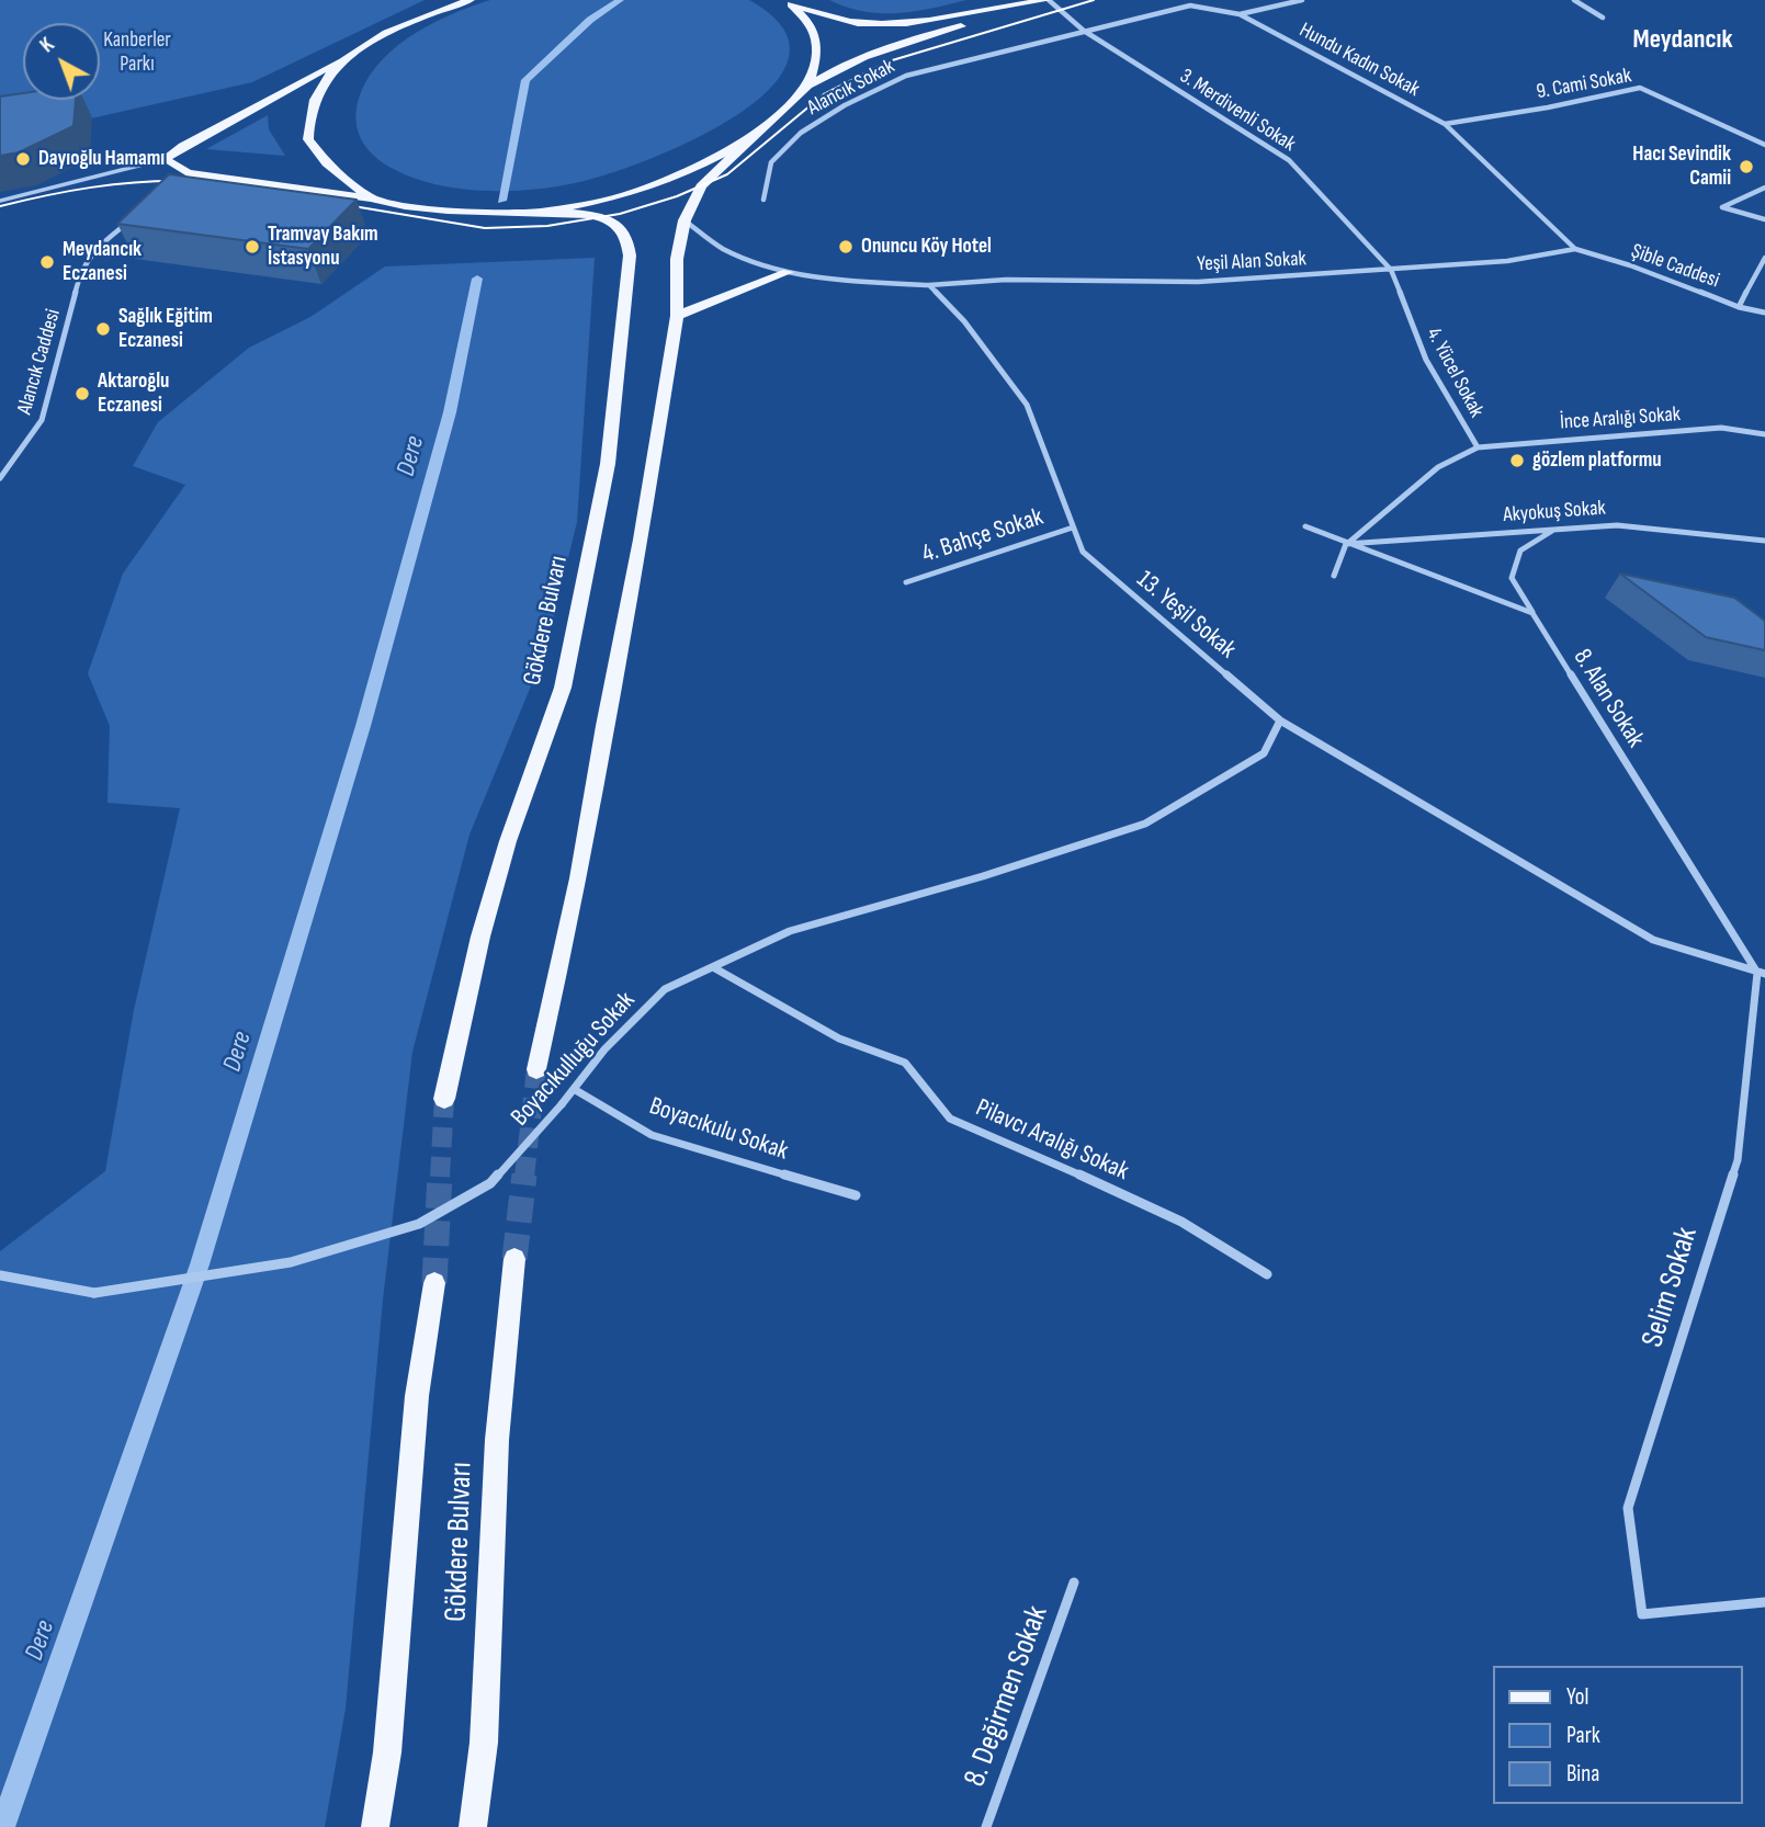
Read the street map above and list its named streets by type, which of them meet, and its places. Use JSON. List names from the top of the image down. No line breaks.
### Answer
{"streets":{"main road":["Gökdere Bulvarı"],"street":["Hundu Kadın Sokak","9. Cami Sokak","Alancık Sokak","3. Merdivenli Sokak","Yeşil Alan Sokak","Şible Caddesi","Alancık Caddesi","4. Yücel Sokak","İnce Aralığı Sokak","Akyokuş Sokak","4. Bahçe Sokak","13. Yeşil Sokak","8. Alan Sokak","Boyacıkulluğu Sokak","Boyacıkulu Sokak","Pilavcı Aralığı Sokak","Selim Sokak","8. Değirmen Sokak"]},"crossings":[["Hundu Kadın Sokak","9. Cami Sokak"],["Hundu Kadın Sokak","Alancık Sokak"],["Hundu Kadın Sokak","3. Merdivenli Sokak"],["Hundu Kadın Sokak","Yeşil Alan Sokak"],["Hundu Kadın Sokak","Şible Caddesi"],["Alancık Sokak","3. Merdivenli Sokak"],["3. Merdivenli Sokak","Yeşil Alan Sokak"],["3. Merdivenli Sokak","4. Yücel Sokak"],["Yeşil Alan Sokak","Şible Caddesi"],["Yeşil Alan Sokak","4. Yücel Sokak"],["Yeşil Alan Sokak","13. Yeşil Sokak"],["4. Yücel Sokak","İnce Aralığı Sokak"],["Akyokuş Sokak","8. Alan Sokak"],["4. Bahçe Sokak","13. Yeşil Sokak"],["13. Yeşil Sokak","8. Alan Sokak"],["13. Yeşil Sokak","Boyacıkulluğu Sokak"],["13. Yeşil Sokak","Selim Sokak"],["8. Alan Sokak","Selim Sokak"],["Boyacıkulluğu Sokak","Boyacıkulu Sokak"],["Boyacıkulluğu Sokak","Pilavcı Aralığı Sokak"]],"districts":["Meydancık"],"water":["Dere"],"parks":["Kanberler Parkı"],"places":["Dayıoğlu Hamamı","Hacı Sevindik Camii","Tramvay Bakım İstasyonu","Onuncu Köy Hotel","Meydancık Eczanesi","Sağlık Eğitim Eczanesi","Aktaroğlu Eczanesi","gözlem platformu"],"legend":["Yol","Park","Bina"],"north":"top left"}
